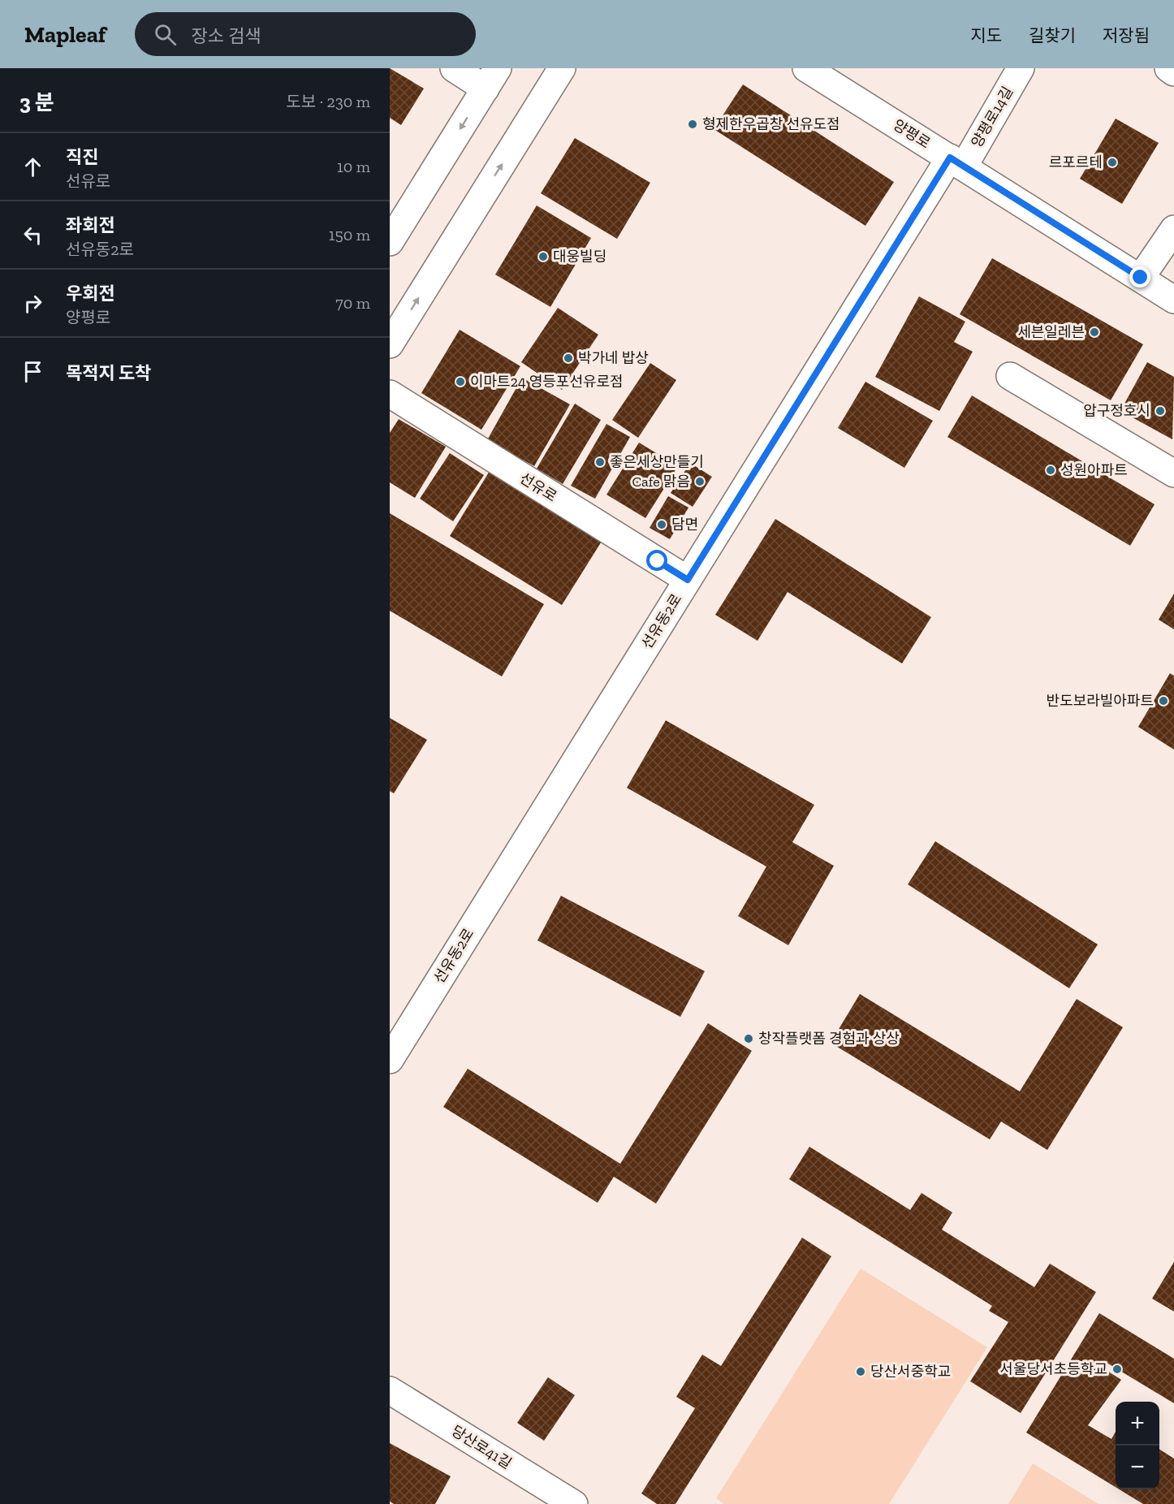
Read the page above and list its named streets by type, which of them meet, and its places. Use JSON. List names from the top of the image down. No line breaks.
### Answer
{"streets":{"street":["양평로14길","양평로","선유로","선유동2로","당산로41길"]},"crossings":[["양평로14길","양평로"],["양평로14길","선유동2로"],["양평로","선유동2로"],["선유로","선유동2로"]],"places":["형제한우곱창 선유도점","르포르테","대웅빌딩","세븐일레븐","박가네 밥상","이마트24 영등포선유로점","압구정호시","좋은세상만들기","성원아파트","Cafe 맑음","담면","반도보라빌아파트","창작플랫폼 경험과 상상","서울당서초등학교","당산서중학교"],"page":{"header":"Mapleaf","search":"장소 검색","nav":["지도","길찾기","저장됨"],"heading":["3 분","도보 · 230 m"],"list":[["직진","선유로","10 m"],["좌회전","선유동2로","150 m"],["우회전","양평로","70 m"],"목적지 도착"],"map_buttons":["+","−"]}}
